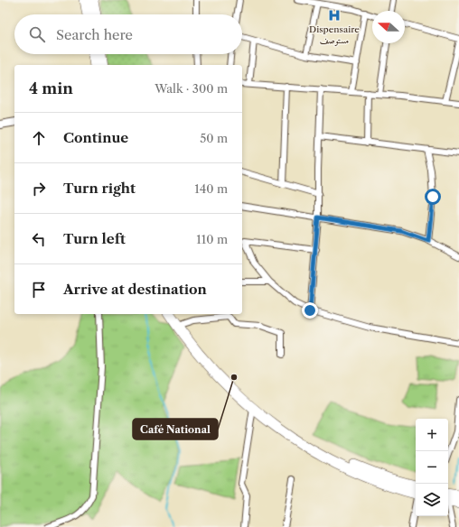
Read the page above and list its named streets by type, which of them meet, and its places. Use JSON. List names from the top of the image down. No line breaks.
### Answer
{"places":{"hospital":["Dispensaire مستوصف"],"other":["Café National"]},"north":"left","page":{"search":"Search here","heading":["4 min","Walk · 300 m"],"list":[["Continue","50 m"],["Turn right","140 m"],["Turn left","110 m"],"Arrive at destination"],"map_buttons":["+","−"]}}
